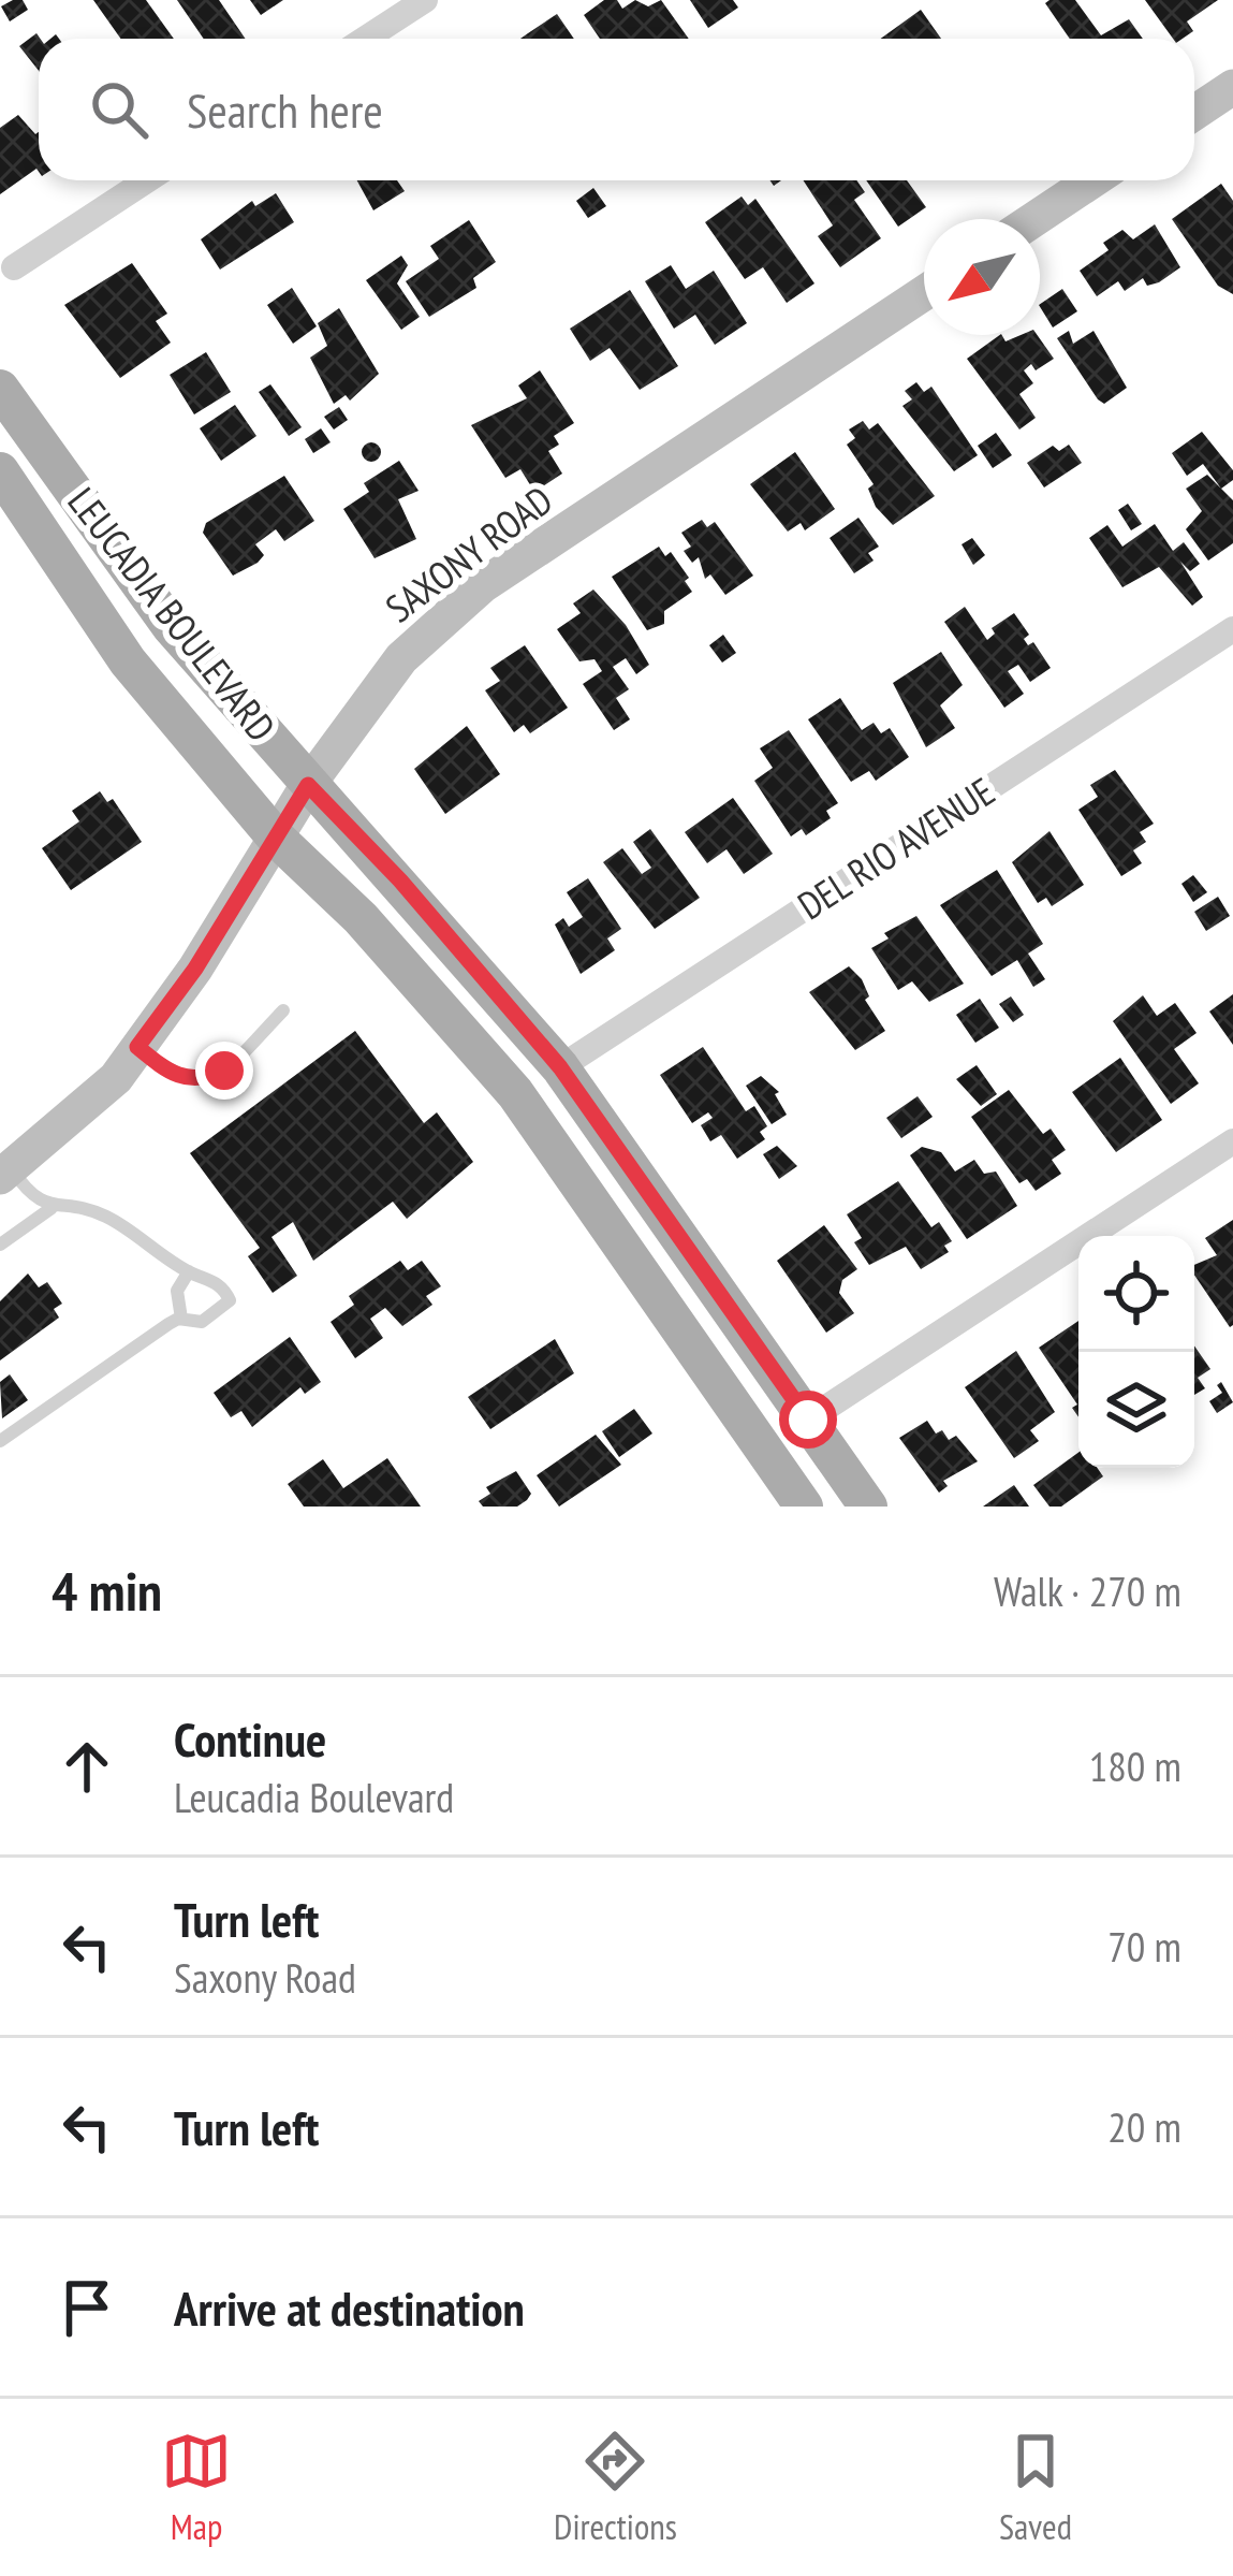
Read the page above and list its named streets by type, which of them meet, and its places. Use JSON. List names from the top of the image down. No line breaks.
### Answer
{"streets":{"main road":["LEUCADIA BOULEVARD"],"street":["SAXONY ROAD","DEL RIO AVENUE"]},"crossings":[["SAXONY ROAD","LEUCADIA BOULEVARD"],["LEUCADIA BOULEVARD","DEL RIO AVENUE"]],"north":"bottom left","page":{"search":"Search here","heading":["4 min","Walk · 270 m"],"list":[["Continue","Leucadia Boulevard","180 m"],["Turn left","Saxony Road","70 m"],["Turn left","20 m"],"Arrive at destination"],"nav":["Map","Directions","Saved"]}}
